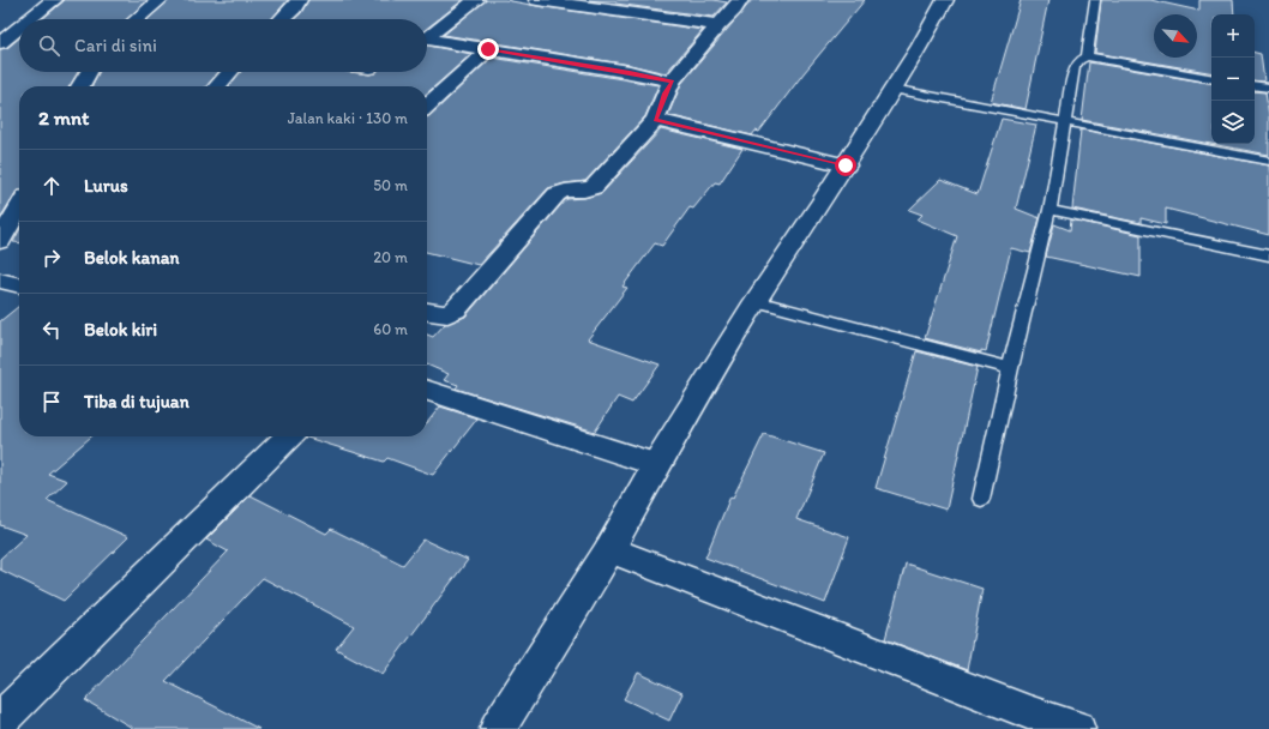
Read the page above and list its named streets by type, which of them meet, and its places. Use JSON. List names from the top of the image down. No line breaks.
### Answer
{"north":"bottom right","page":{"map_buttons":["+","−"],"search":"Cari di sini","heading":["2 mnt","Jalan kaki · 130 m"],"list":[["Lurus","50 m"],["Belok kanan","20 m"],["Belok kiri","60 m"],"Tiba di tujuan"]}}
